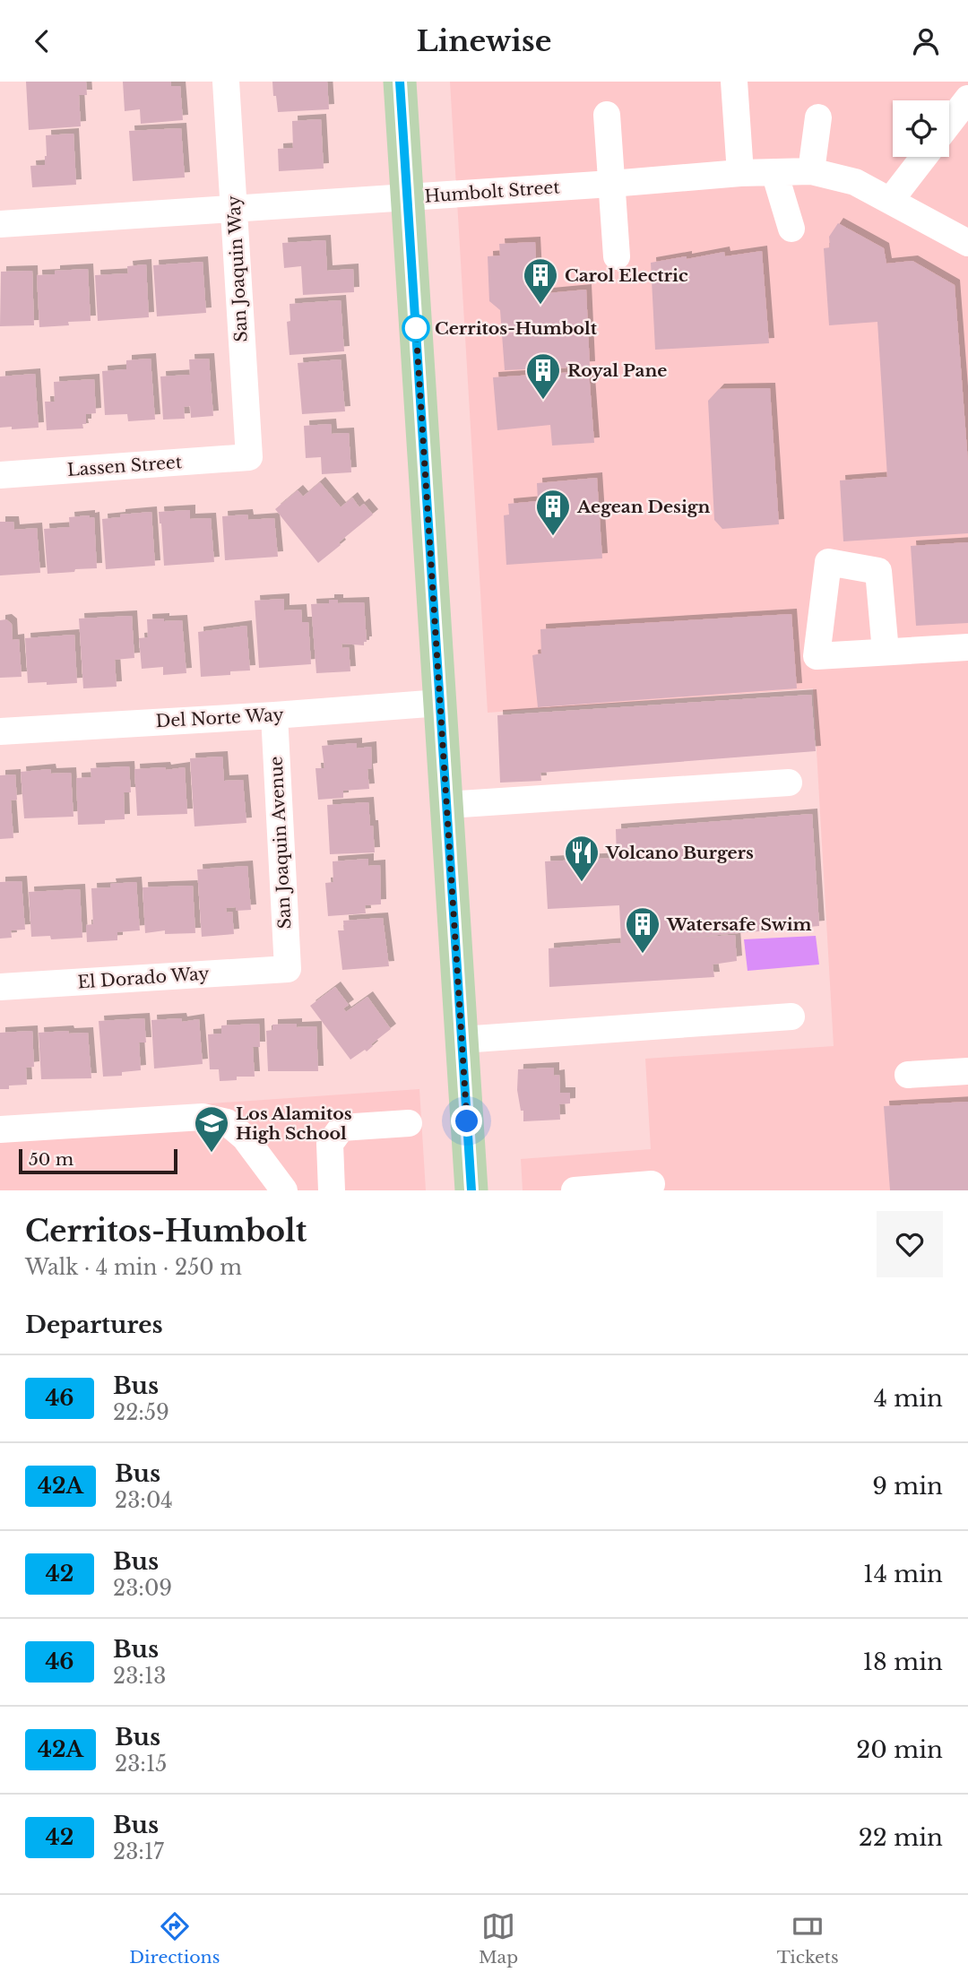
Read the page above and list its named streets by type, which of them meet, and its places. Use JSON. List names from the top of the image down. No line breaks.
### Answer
{"streets":{"street":["Humbolt Street","San Joaquin Way","Lassen Street","Del Norte Way","San Joaquin Avenue","El Dorado Way"]},"crossings":[["Humbolt Street","San Joaquin Way"],["San Joaquin Way","Lassen Street"],["Del Norte Way","San Joaquin Avenue"],["San Joaquin Avenue","El Dorado Way"]],"places":{"building":["Carol Electric","Royal Pane","Aegean Design","Watersafe Swim"],"other":["Cerritos-Humbolt"],"restaurant":["Volcano Burgers"],"school or university":["Los Alamitos High School"]},"lines":["bus line 46"],"scale_bar":"50 m","page":{"header":"Linewise","scale":"50 m","heading":[["Cerritos-Humbolt","Walk · 4 min · 250 m"],"Departures"],"list":[{"mark":"46","name":"Bus","note":"22:59","value":"4 min"},{"mark":"42A","name":"Bus","note":"23:04","value":"9 min"},{"mark":"42","name":"Bus","note":"23:09","value":"14 min"},{"mark":"46","name":"Bus","note":"23:13","value":"18 min"},{"mark":"42A","name":"Bus","note":"23:15","value":"20 min"},{"mark":"42","name":"Bus","note":"23:17","value":"22 min"}],"tabs":["Directions","Map","Tickets"]}}
